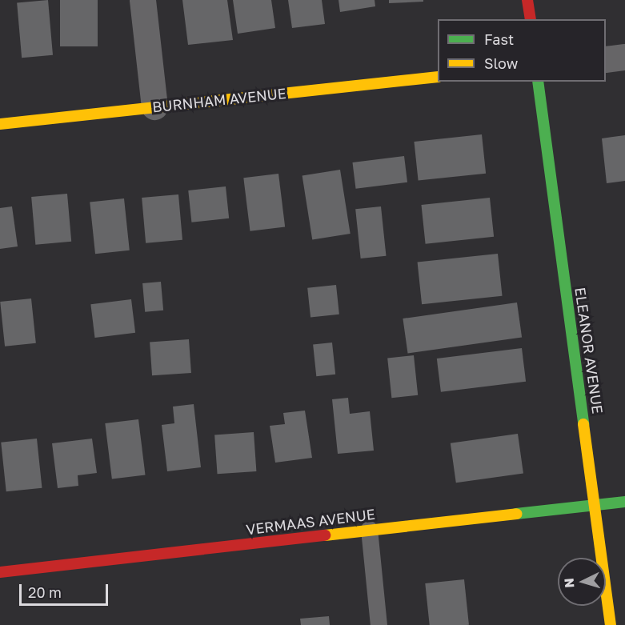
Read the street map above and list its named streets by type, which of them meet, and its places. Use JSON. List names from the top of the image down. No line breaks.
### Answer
{"streets":{"street":["BURNHAM AVENUE","ELEANOR AVENUE","VERMAAS AVENUE"]},"crossings":[["ELEANOR AVENUE","VERMAAS AVENUE"]],"legend":["Fast","Slow"],"scale_bar":"20 m","north":"left"}
